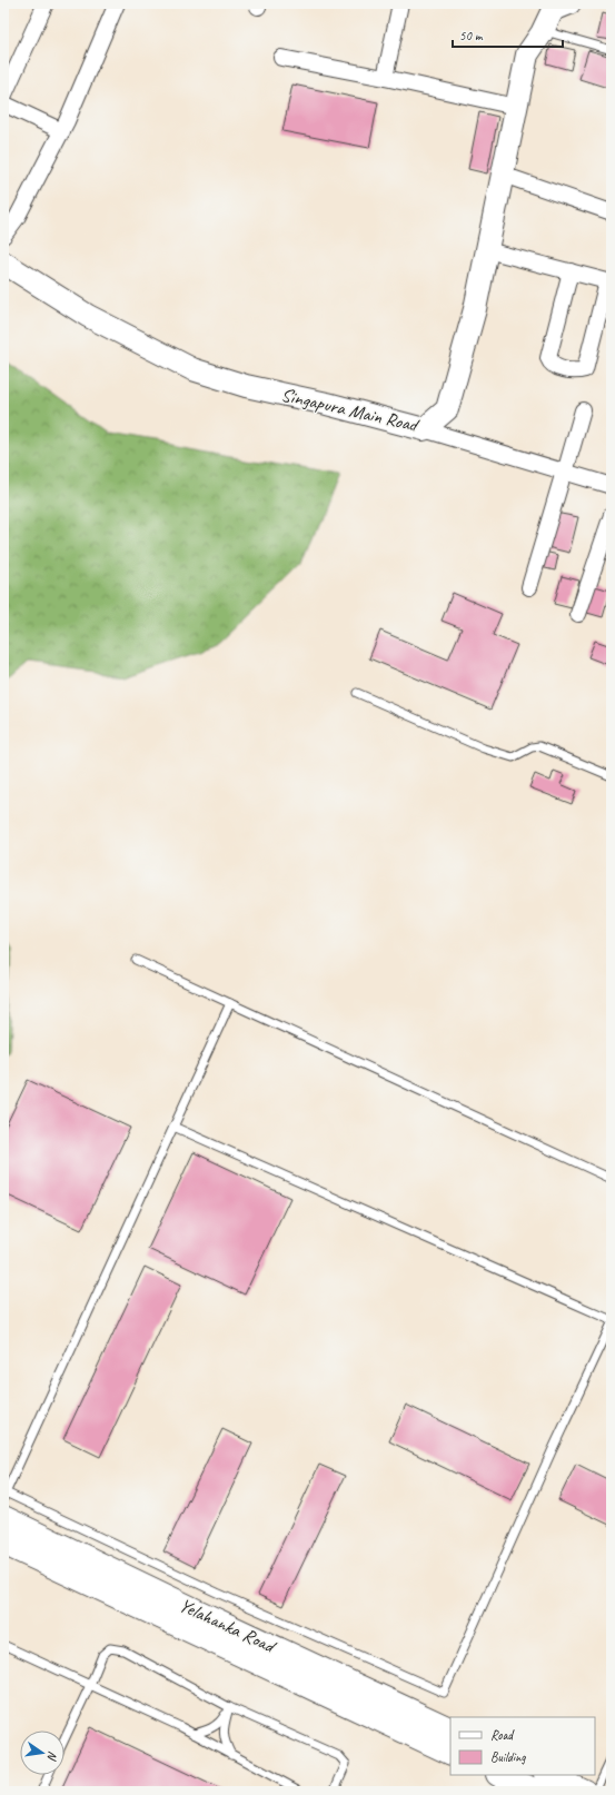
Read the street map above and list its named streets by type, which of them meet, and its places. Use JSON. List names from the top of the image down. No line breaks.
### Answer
{"streets":{"main road":["Yelahanka Road"],"street":["Singapura Main Road"]},"legend":["Road","Building"],"scale_bar":"50 m","north":"right"}
